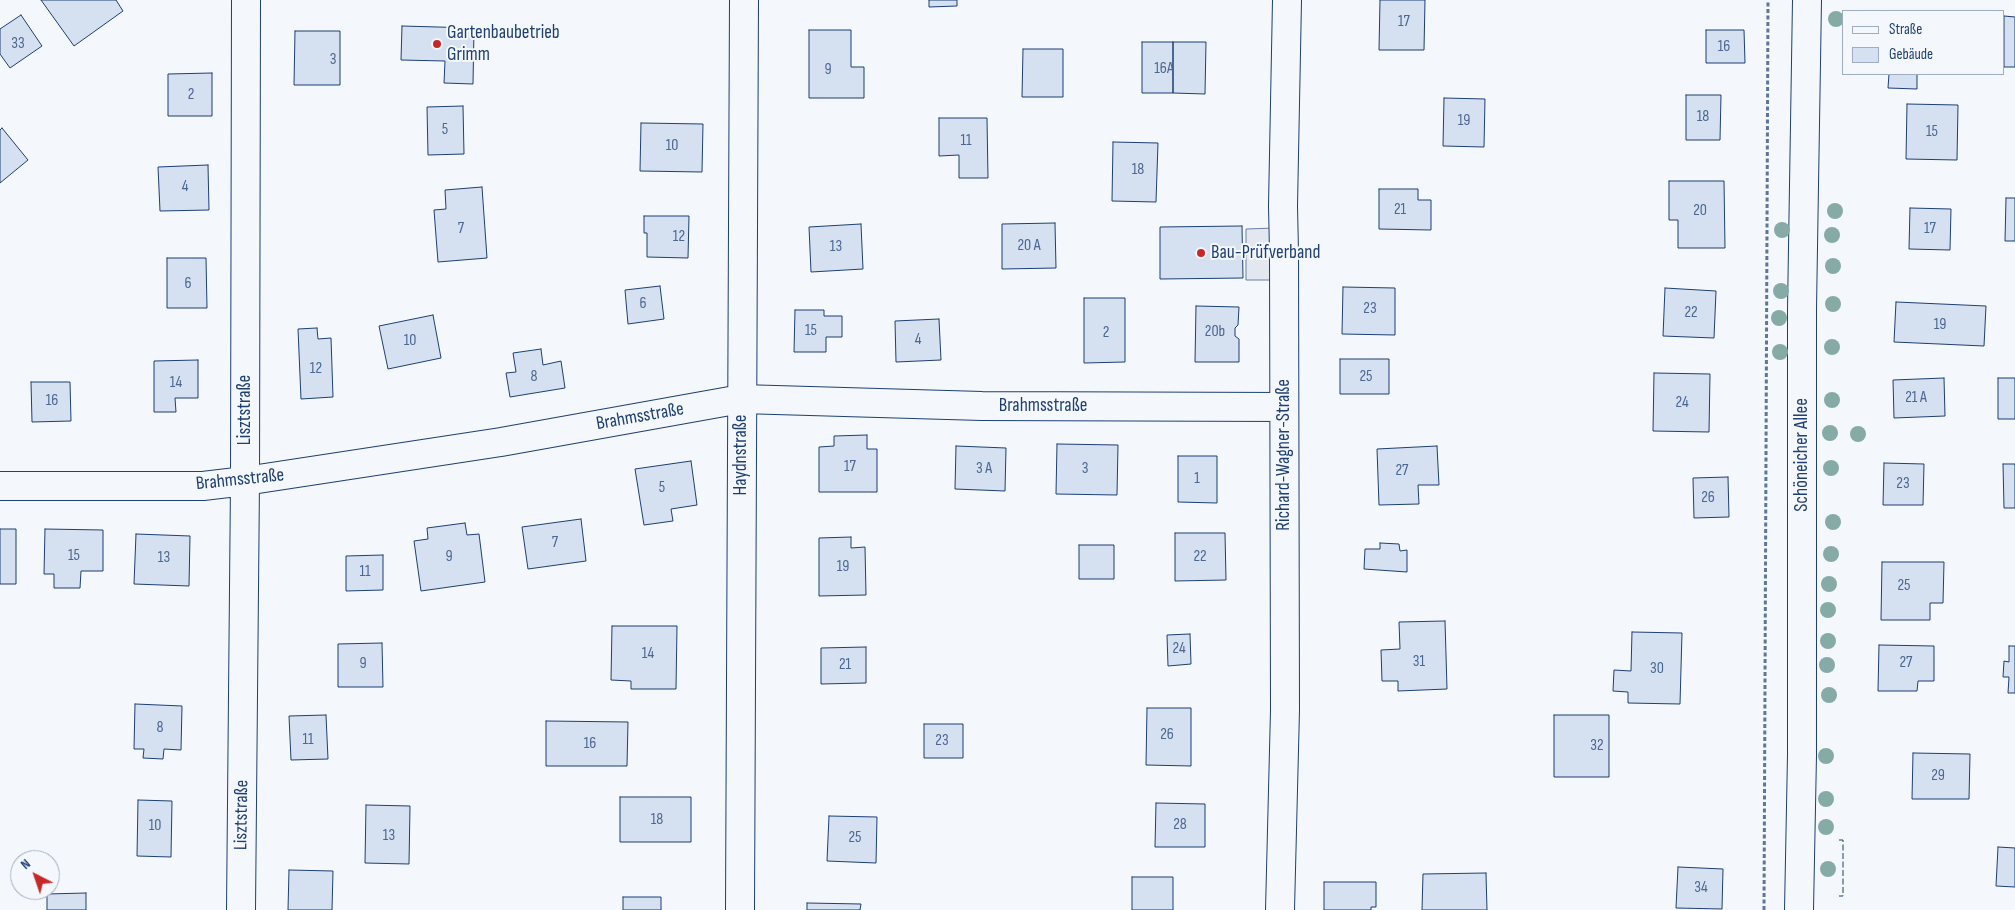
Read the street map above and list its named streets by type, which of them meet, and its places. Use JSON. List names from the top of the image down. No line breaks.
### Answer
{"streets":{"street":["Brahmsstraße","Lisztstraße","Haydnstraße","Richard-Wagner-Straße","Schöneicher Allee"]},"crossings":[["Brahmsstraße","Lisztstraße"],["Brahmsstraße","Haydnstraße"],["Brahmsstraße","Richard-Wagner-Straße"]],"places":["Gartenbaubetrieb Grimm","Bau-Prüfverband"],"house_numbers":["17","33","16","3","16A","9","2","18","19","5","15","11","10","18","4","21","20","7","17","12","20 A","13","6","6","23","22","19","15","20b","2","4","10","12","8","25","14","21 A","16","24","17","3 A","3","27","1","23","5","26","7","15","9","22","13","19","11","25","24","14","31","27","9","21","30","8","26","11","23","16","32","29","18","28","10","13","25","34"],"legend":["Straße","Gebäude"],"north":"top left"}
